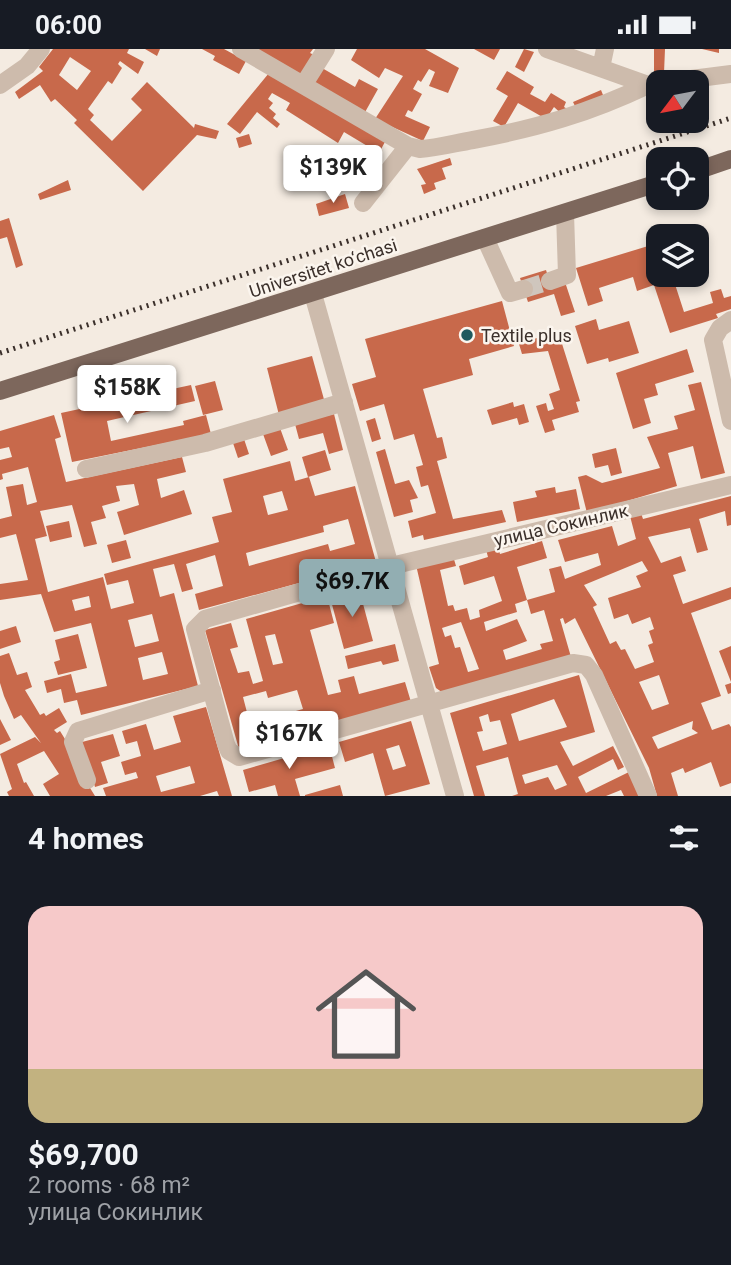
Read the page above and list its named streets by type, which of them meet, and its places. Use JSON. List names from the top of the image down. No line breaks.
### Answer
{"streets":{"main road":["Universitet kо‘chasi"],"street":["улица Сокинлик"]},"places":["Textile plus"],"north":"bottom left","page":{"status":"06:00","price":["$139K","$158K","$69.7K","$167K"],"heading":"4 homes","list":[{"name":"$69,700","note":"2 rooms · 68 m² · улица Сокинлик"}]}}
